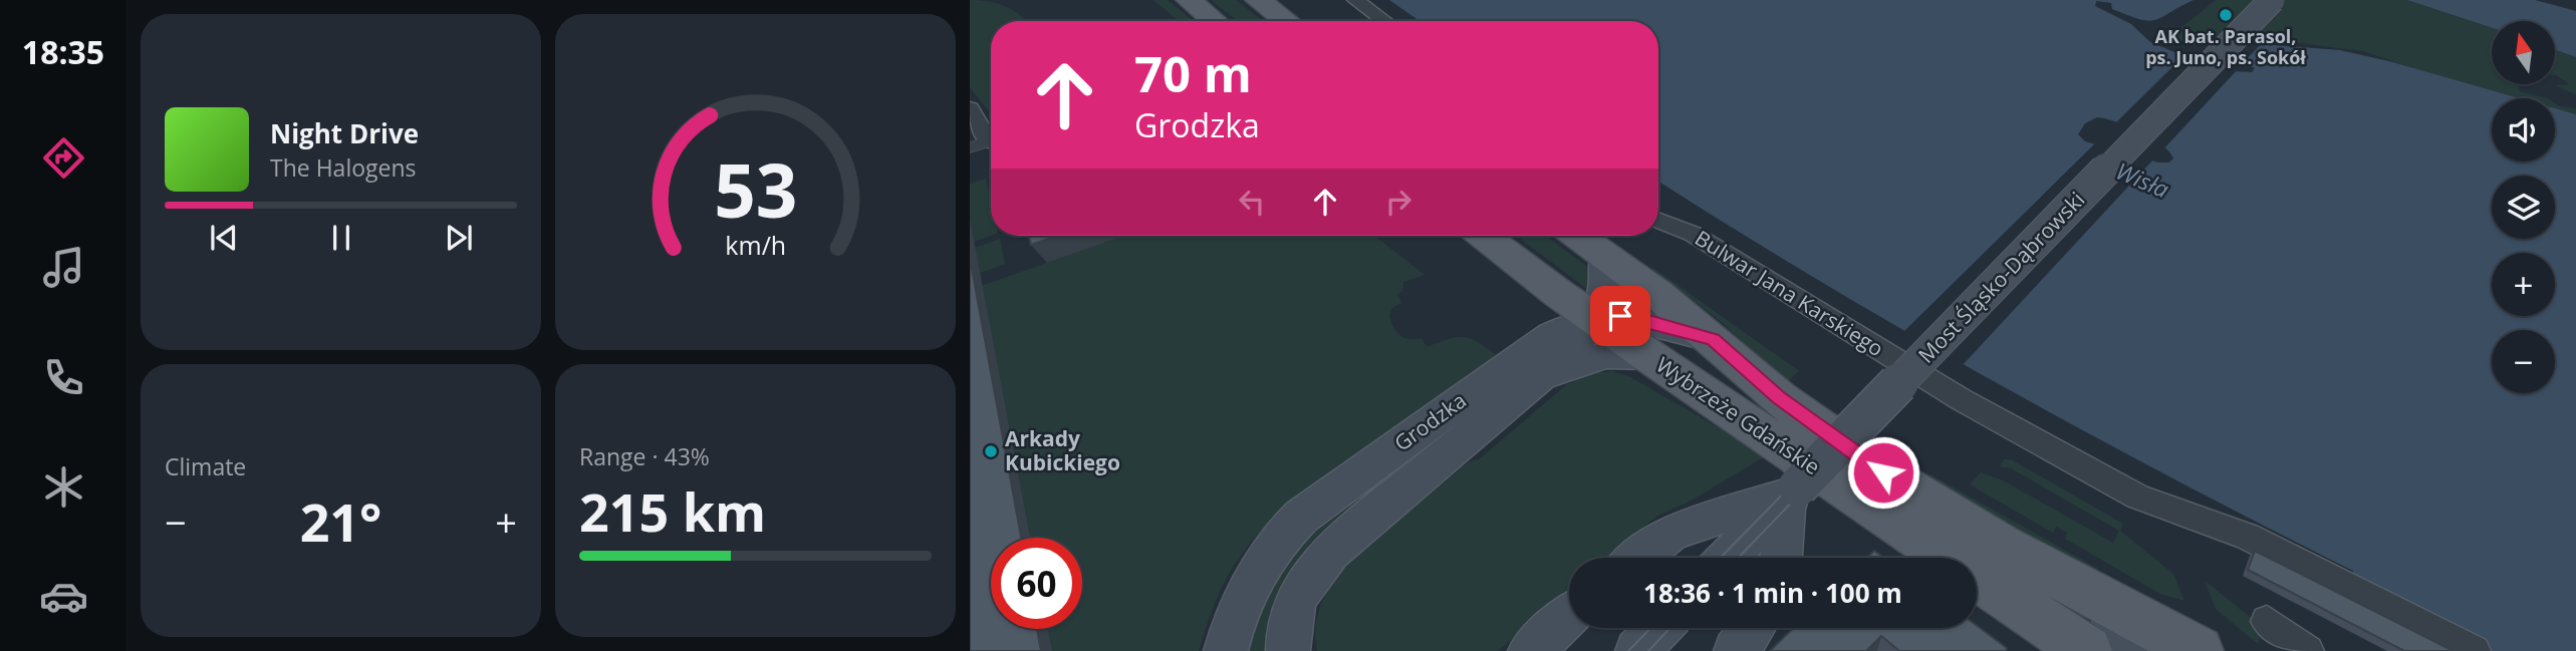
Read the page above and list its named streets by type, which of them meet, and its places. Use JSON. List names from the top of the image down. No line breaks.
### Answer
{"streets":{"main road":["Most Śląsko-Dąbrowski","Wybrzeże Gdańskie","Grodzka"],"street":["Bulwar Jana Karskiego"]},"crossings":[["Wybrzeże Gdańskie","Grodzka"]],"water":["Wisła"],"places":["AK bat. Parasol, ps. Juno, ps. Sokół","Arkady Kubickiego"],"north":"top","page":{"tabs":"18:35","map_buttons":["+","−"],"turn":["70 m","Grodzka"],"song":["Night Drive","The Halogens"],"tile":["Climate",["Range · 43%","215 km"]],"heat":["−","21°","+"],"limit":"60","trip":"18:36 · 1 min · 100 m","gauge":["53","km/h"]}}
